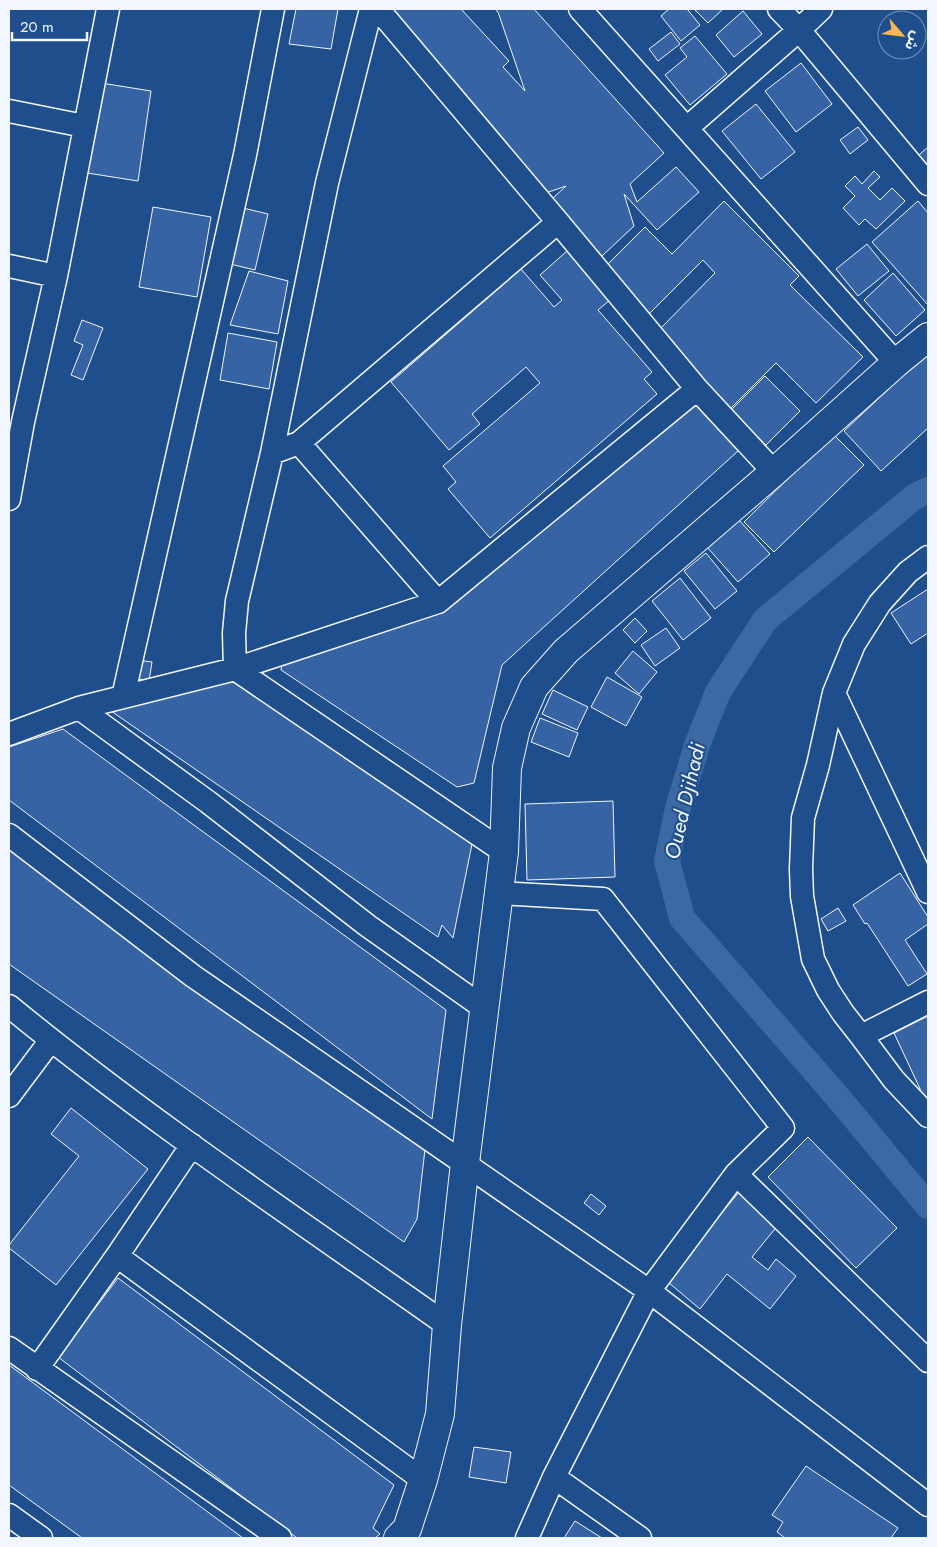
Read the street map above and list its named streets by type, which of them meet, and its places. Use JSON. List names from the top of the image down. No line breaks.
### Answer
{"water":["Oued Djihadi"],"scale_bar":"20 m","north":"bottom right"}
